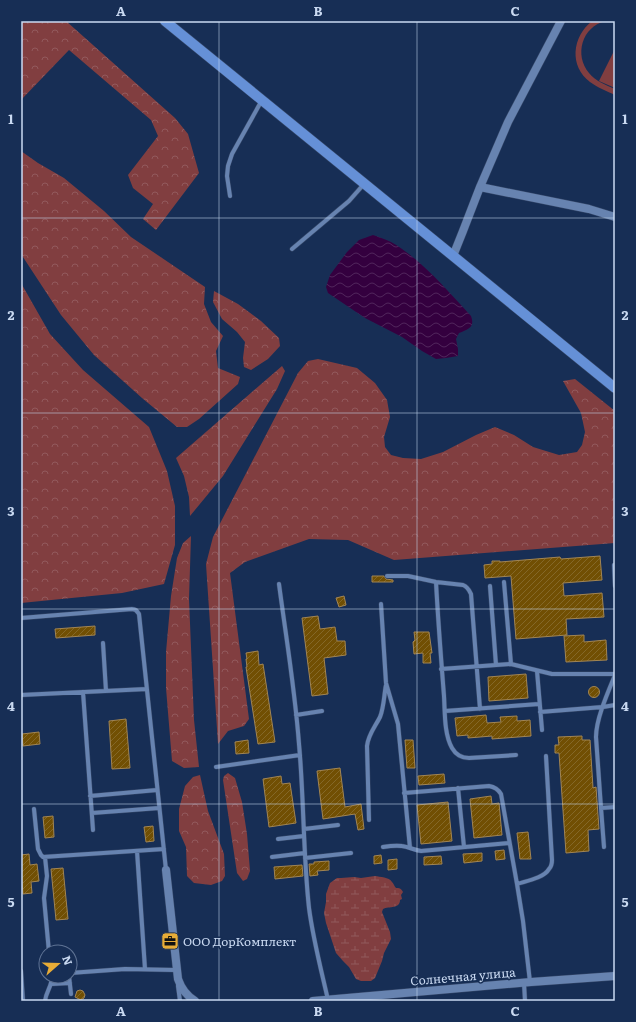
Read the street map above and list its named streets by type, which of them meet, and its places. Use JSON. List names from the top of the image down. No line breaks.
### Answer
{"streets":{"street":["Солнечная улица"]},"places":{"office":["ООО ДорКомплект"]},"north":"right","grid":{"columns":["A","B","C"],"rows":["1","2","3","4","5"]}}
